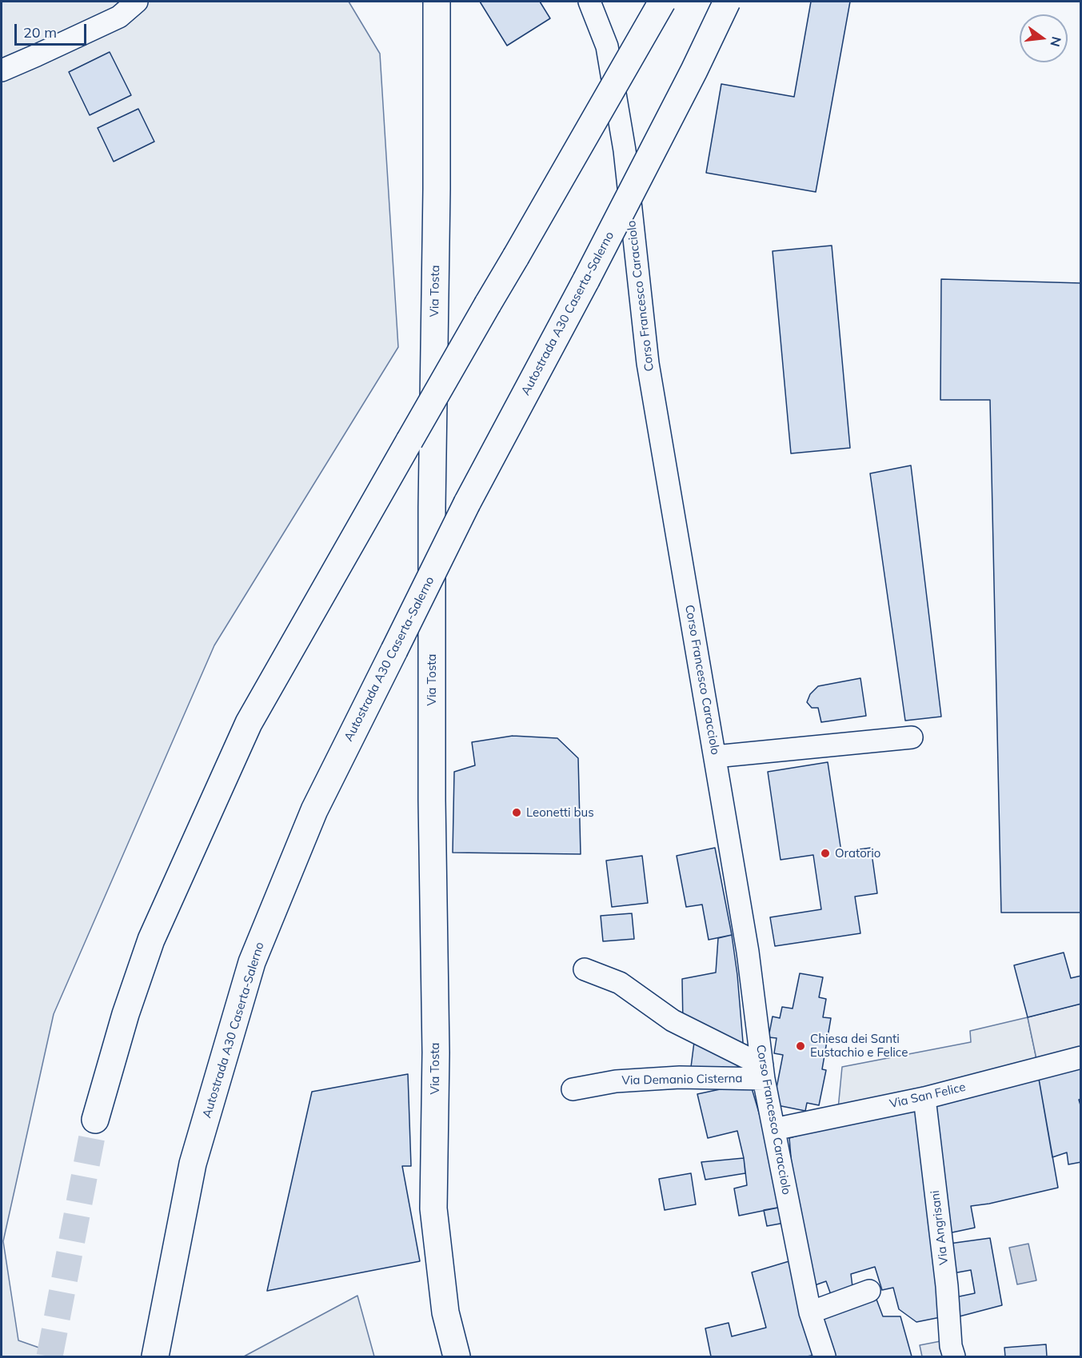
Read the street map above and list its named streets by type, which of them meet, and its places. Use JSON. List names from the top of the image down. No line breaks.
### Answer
{"streets":{"main road":["Via Tosta","Autostrada A30 Caserta-Salerno"],"street":["Corso Francesco Caracciolo","Via Demanio Cisterna","Via San Felice","Via Angrisani"]},"crossings":[["Corso Francesco Caracciolo","Via Demanio Cisterna"],["Corso Francesco Caracciolo","Via San Felice"],["Via San Felice","Via Angrisani"]],"places":["Leonetti bus","Oratorio","Chiesa dei Santi Eustachio e Felice"],"scale_bar":"20 m","north":"right"}
